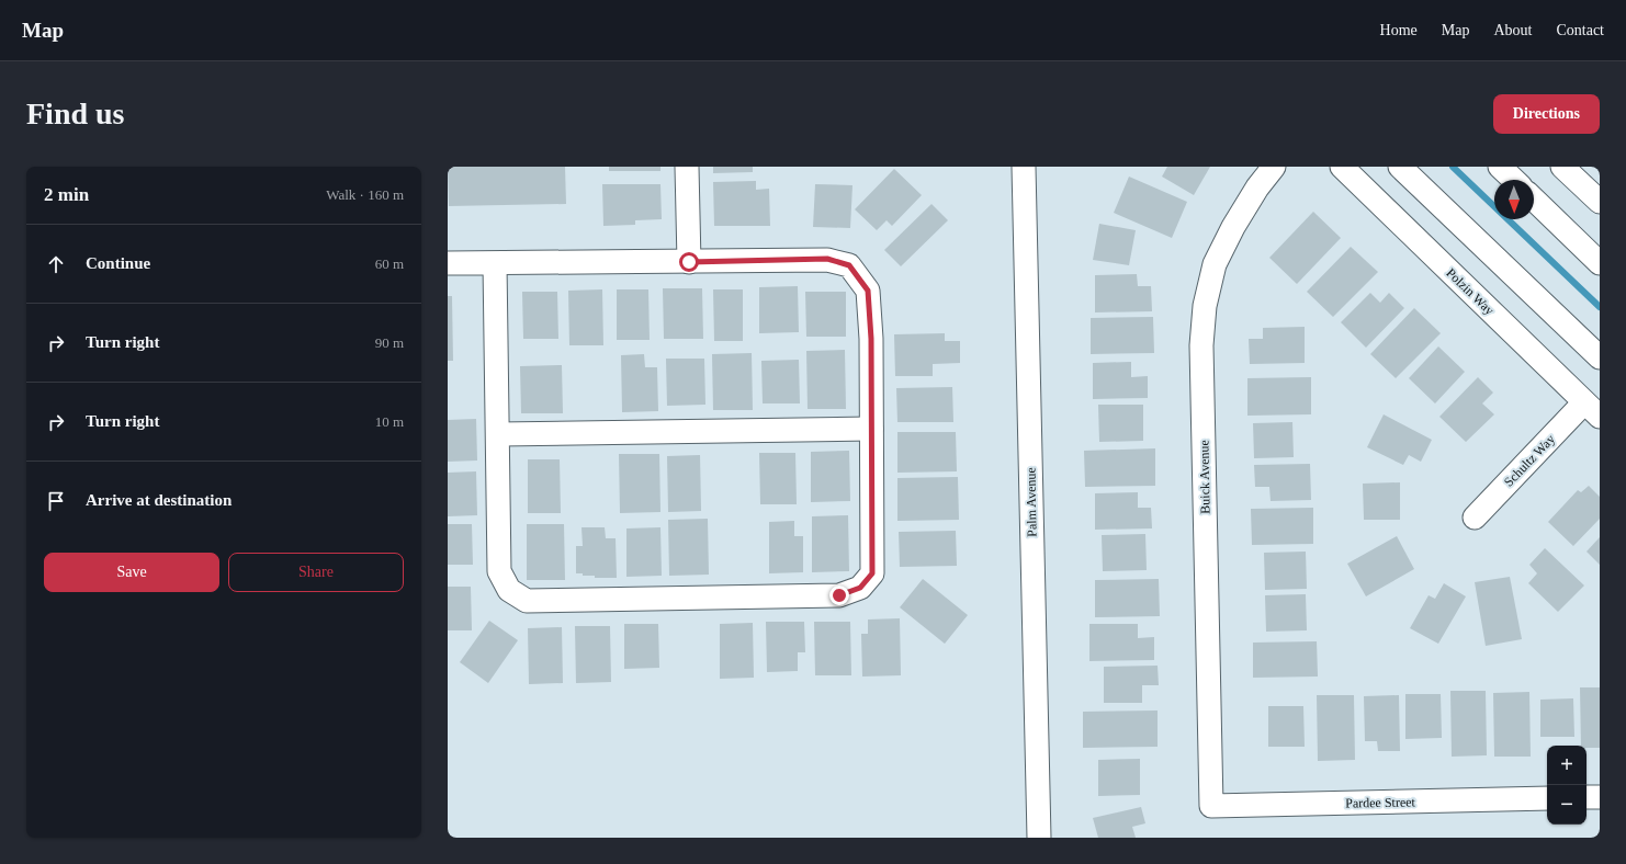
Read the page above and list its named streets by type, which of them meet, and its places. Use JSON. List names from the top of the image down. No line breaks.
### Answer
{"streets":{"street":["Polzin Way","Schultz Way","Buick Avenue","Palm Avenue","Pardee Street"]},"crossings":[["Polzin Way","Schultz Way"],["Buick Avenue","Pardee Street"]],"north":"bottom","page":{"header":"Map","nav":["Home","Map","About","Contact"],"buttons":["Directions",["Save","Share"]],"title":"Find us","heading":["2 min","Walk · 160 m"],"list":[["Continue","60 m"],["Turn right","90 m"],["Turn right","10 m"],"Arrive at destination"],"map_buttons":["+","−"]}}
